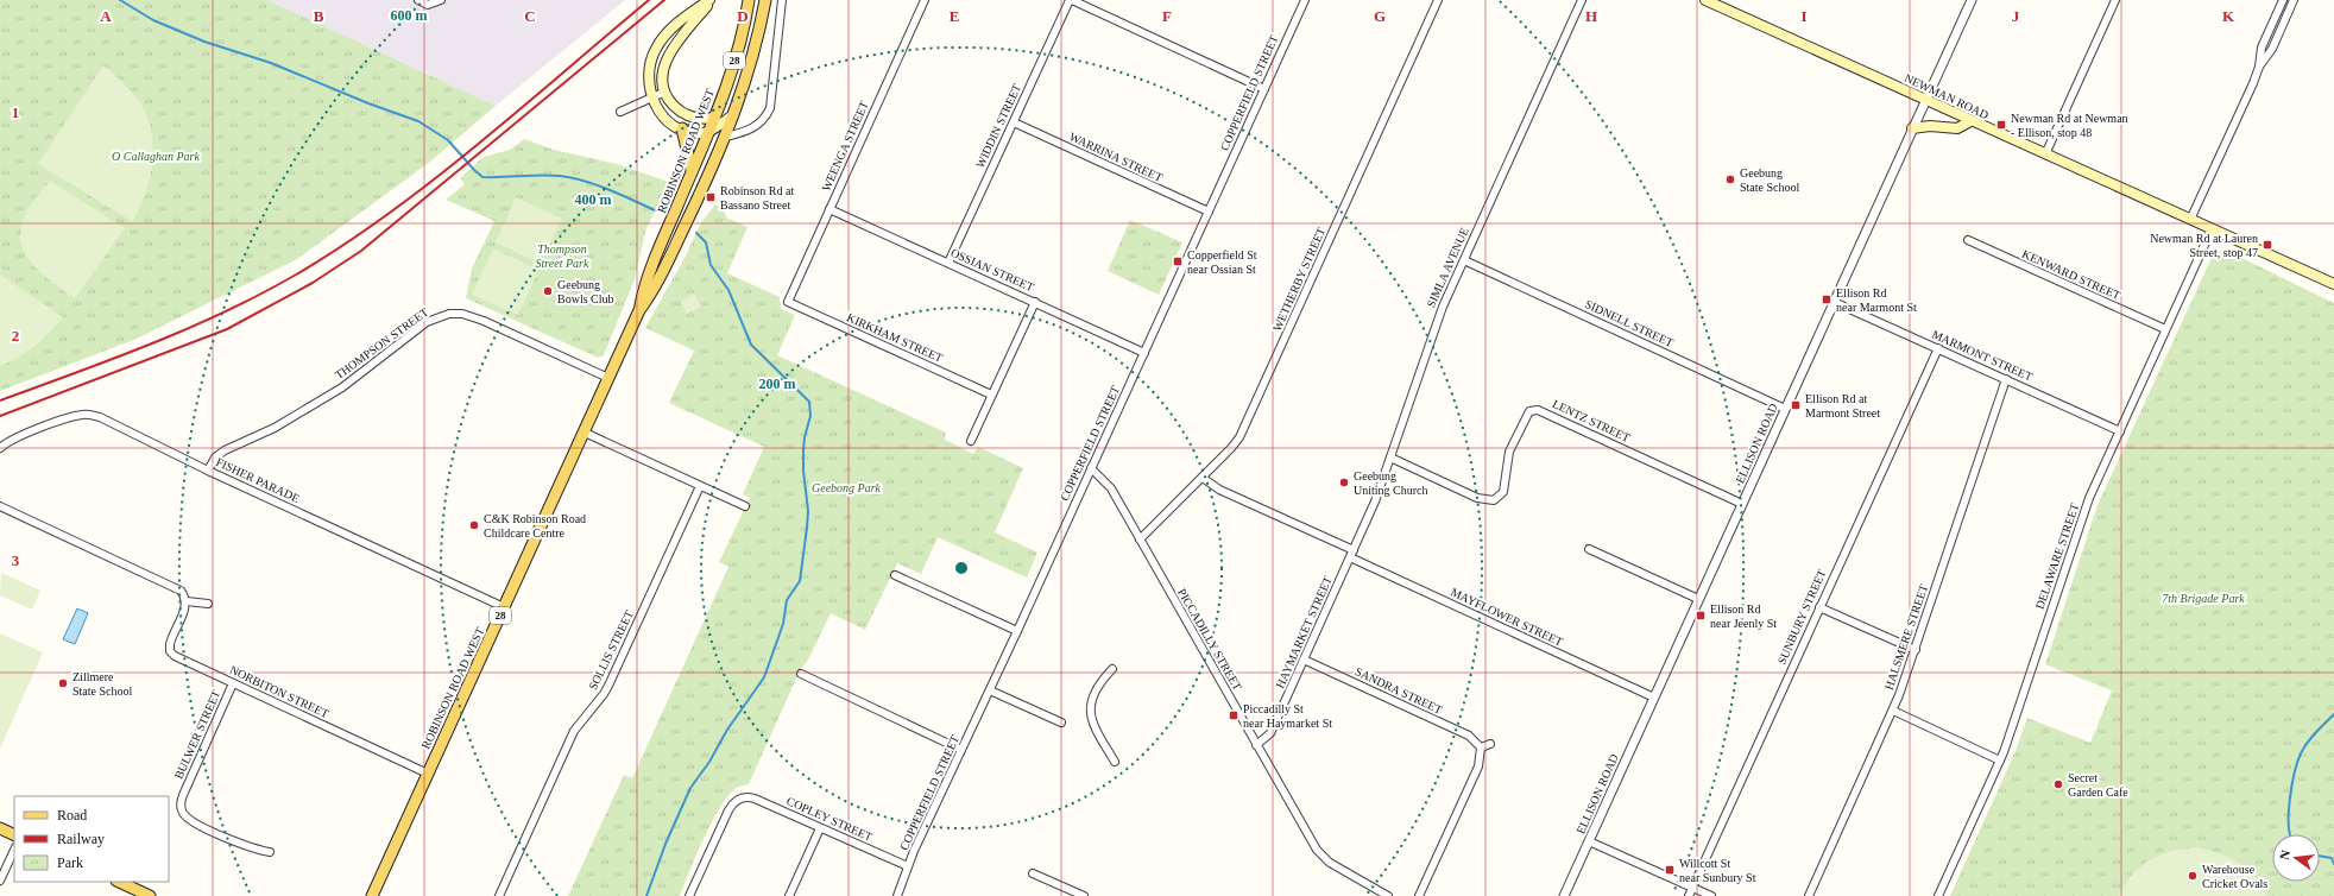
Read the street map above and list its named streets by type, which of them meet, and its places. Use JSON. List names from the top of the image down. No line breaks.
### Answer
{"streets":{"main road":["28","NEWMAN ROAD","ROBINSON ROAD WEST"],"street":["COPPERFIELD STREET","WIDDIN STREET","WEENGA STREET","WARRINA STREET","SIMLA AVENUE","OSSIAN STREET","KENWARD STREET","WETHERBY STREET","SIDNELL STREET","KIRKHAM STREET","THOMPSON STREET","MARMONT STREET","LENTZ STREET","ELLISON ROAD","FISHER PARADE","DELAWARE STREET","MAYFLOWER STREET","SUNBURY STREET","HAYMARKET STREET","HALSMERE STREET","PICCADILLY STREET","SOLLIS STREET","SANDRA STREET","NORBITON STREET","BULWER STREET","COPLEY STREET"]},"crossings":[["COPPERFIELD STREET","WARRINA STREET"],["COPPERFIELD STREET","OSSIAN STREET"],["COPPERFIELD STREET","PICCADILLY STREET"],["COPPERFIELD STREET","COPLEY STREET"],["NEWMAN ROAD","ELLISON ROAD"],["NEWMAN ROAD","DELAWARE STREET"],["WIDDIN STREET","WARRINA STREET"],["WIDDIN STREET","OSSIAN STREET"],["WEENGA STREET","OSSIAN STREET"],["WEENGA STREET","KIRKHAM STREET"],["ROBINSON ROAD WEST","THOMPSON STREET"],["ROBINSON ROAD WEST","FISHER PARADE"],["ROBINSON ROAD WEST","NORBITON STREET"],["SIMLA AVENUE","SIDNELL STREET"],["SIMLA AVENUE","LENTZ STREET"],["SIMLA AVENUE","MAYFLOWER STREET"],["SIMLA AVENUE","HAYMARKET STREET"],["KENWARD STREET","DELAWARE STREET"],["WETHERBY STREET","MAYFLOWER STREET"],["WETHERBY STREET","PICCADILLY STREET"],["SIDNELL STREET","ELLISON ROAD"],["THOMPSON STREET","FISHER PARADE"],["MARMONT STREET","ELLISON ROAD"],["MARMONT STREET","DELAWARE STREET"],["MARMONT STREET","SUNBURY STREET"],["MARMONT STREET","HALSMERE STREET"],["LENTZ STREET","ELLISON ROAD"],["ELLISON ROAD","MAYFLOWER STREET"],["MAYFLOWER STREET","HAYMARKET STREET"],["HAYMARKET STREET","PICCADILLY STREET"],["HAYMARKET STREET","SANDRA STREET"],["NORBITON STREET","BULWER STREET"]],"parks":["O Callaghan Park","Thompson Street Park","Geebong Park","7th Brigade Park"],"places":{"transit":["Newman Rd at Newman - Ellison, stop 48","Robinson Rd at Bassano Street","Newman Rd at Lauren Street, stop 47","Copperfield St near Ossian St","Ellison Rd near Marmont St","Ellison Rd at Marmont Street","Ellison Rd near Jeenly St","Piccadilly St near Haymarket St","Willcott St near Sunbury St"],"other":["Geebung State School","Geebung Bowls Club","Geebung Uniting Church","C&K Robinson Road Childcare Centre","Zillmere State School","Secret Garden Cafe","Warehouse Cricket Ovals"]},"legend":["Road","Railway","Park"],"north":"left","grid":{"columns":["A","B","C","D","E","F","G","H","I","J","K"],"rows":["1","2","3"]},"rings":["600 m","400 m","200 m"]}
